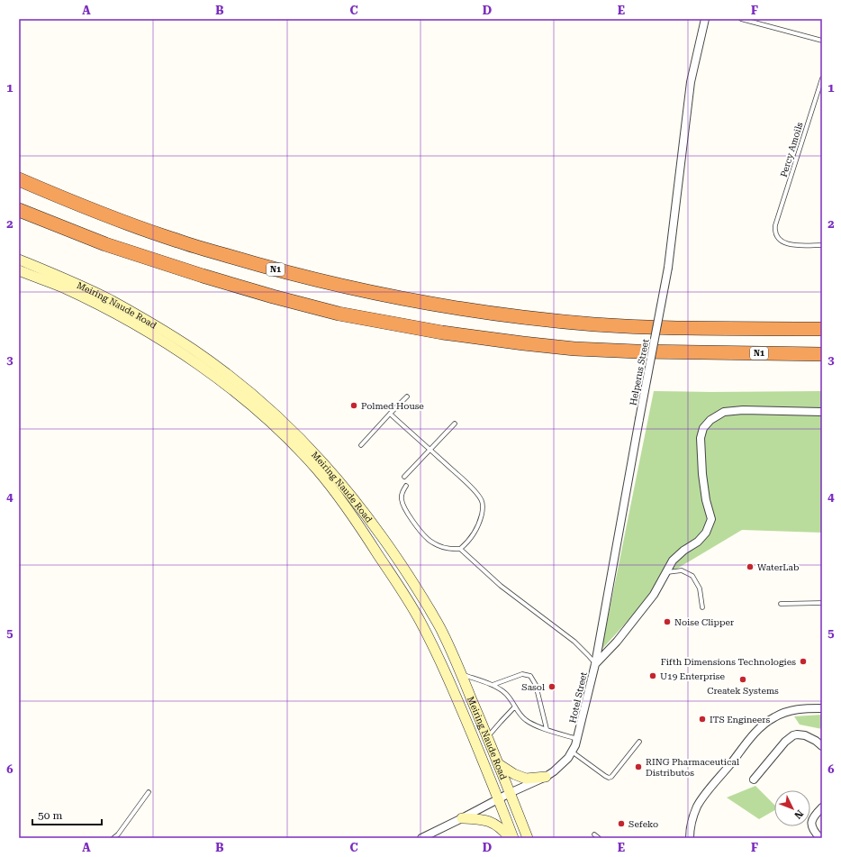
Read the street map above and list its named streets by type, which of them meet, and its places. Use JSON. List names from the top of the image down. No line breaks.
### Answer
{"streets":{"highway":["N1"],"street":["Meiring Naude Road","Helperus Street","Hotel Street"],"lane":["Percy Amoils"]},"crossings":[["Meiring Naude Road","Hotel Street"],["Helperus Street","Hotel Street"]],"places":["Polmed House","WaterLab","Noise Clipper","Fifth Dimensions Technologies","U19 Enterprise","Createk Systems","Sasol","ITS Engineers","RING Pharmaceutical Distributos","Sefeko"],"scale_bar":"50 m","north":"bottom right","grid":{"columns":["A","B","C","D","E","F"],"rows":["1","2","3","4","5","6"]}}
